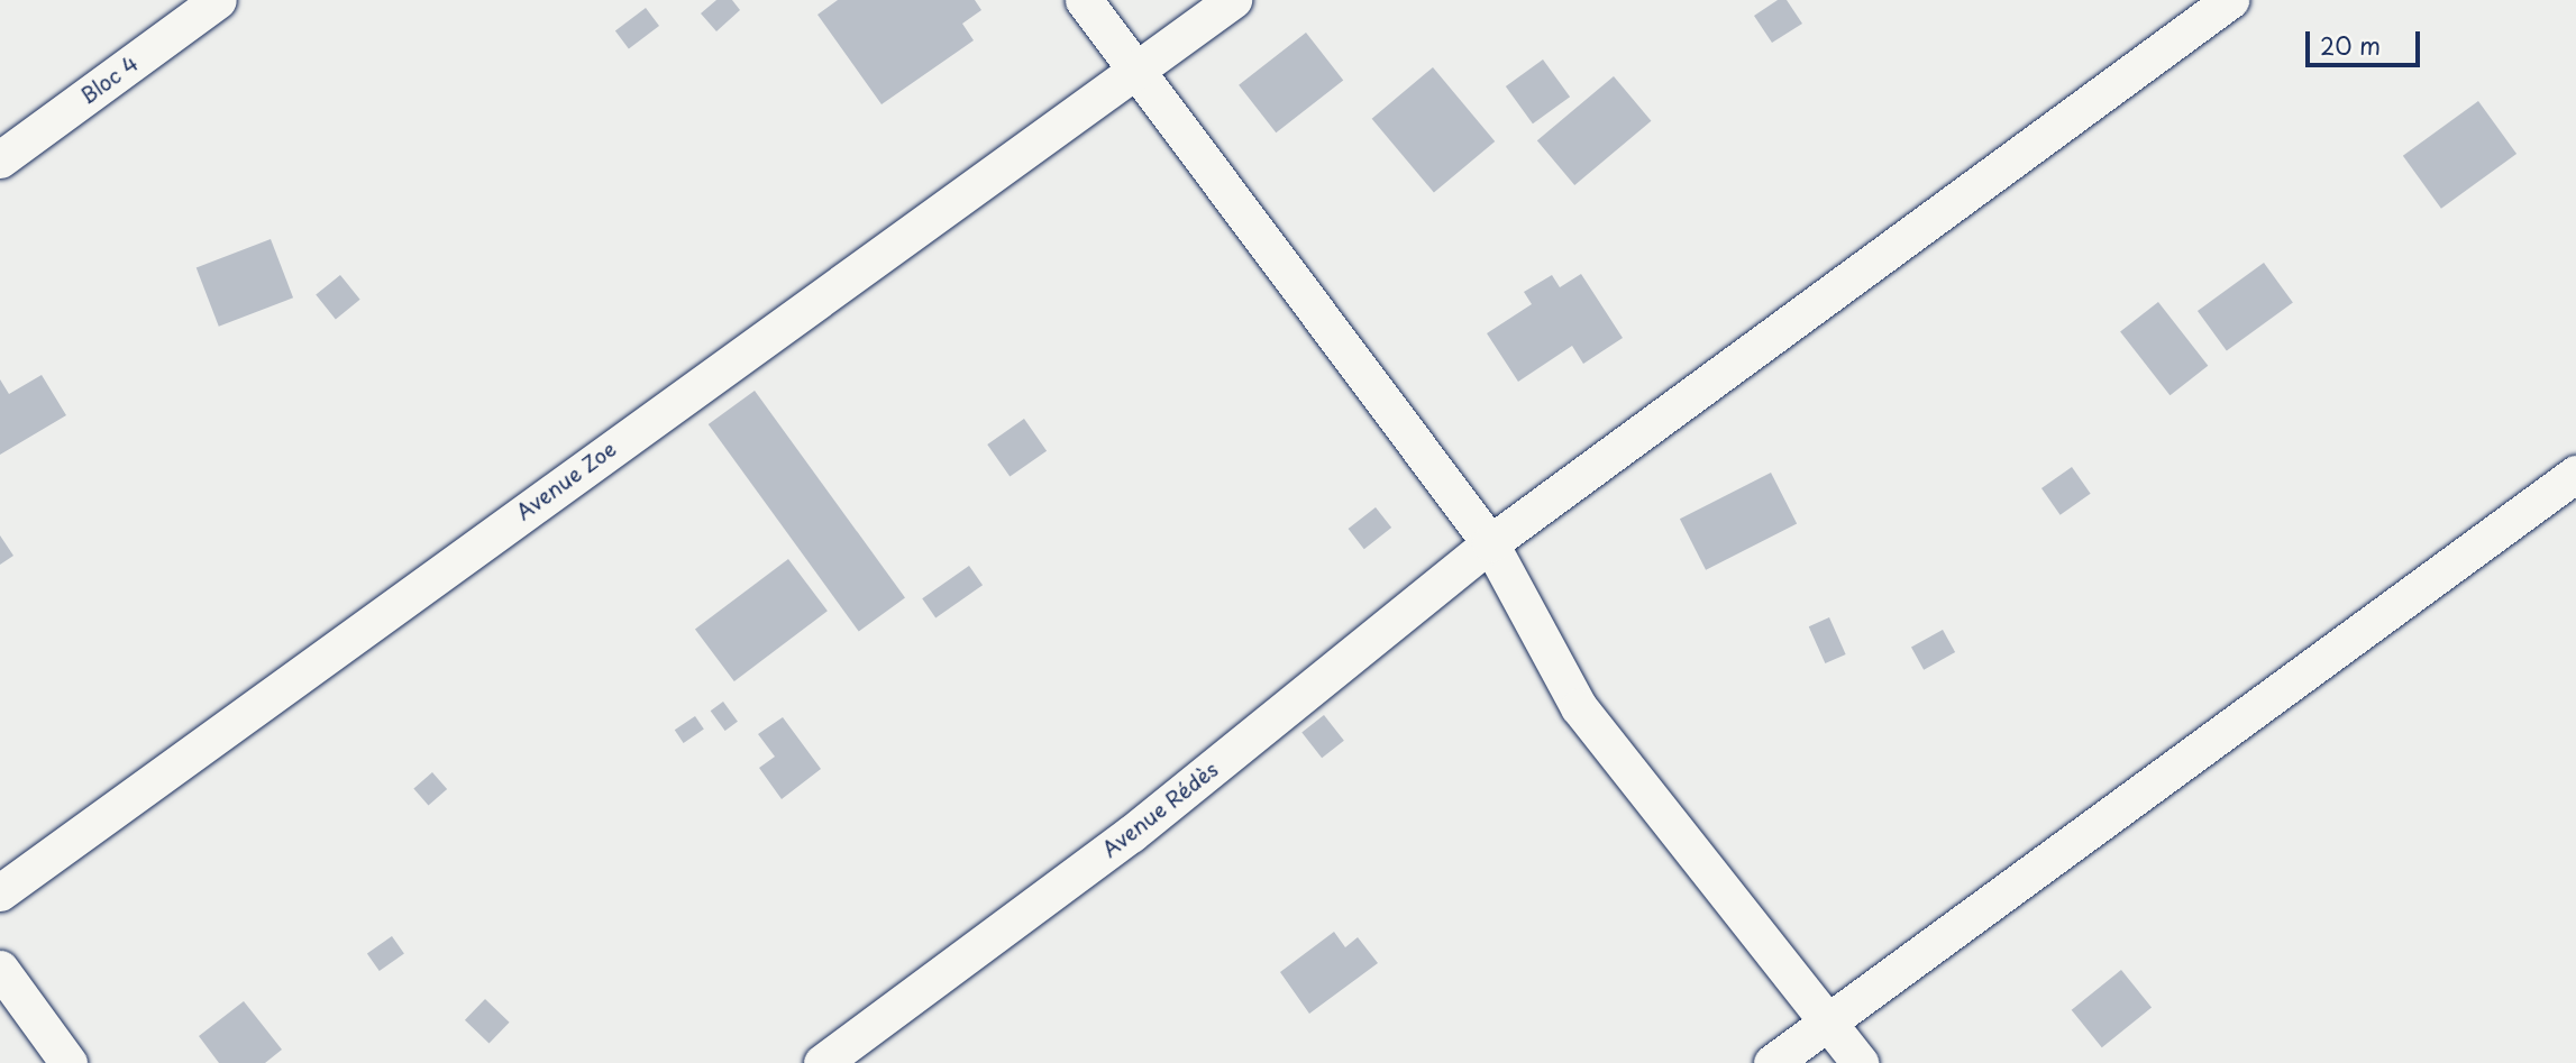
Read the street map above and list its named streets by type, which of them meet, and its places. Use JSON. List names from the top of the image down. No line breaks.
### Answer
{"streets":{"street":["Bloc 4","Avenue Zoe","Avenue Rédès"]},"scale_bar":"20 m"}
